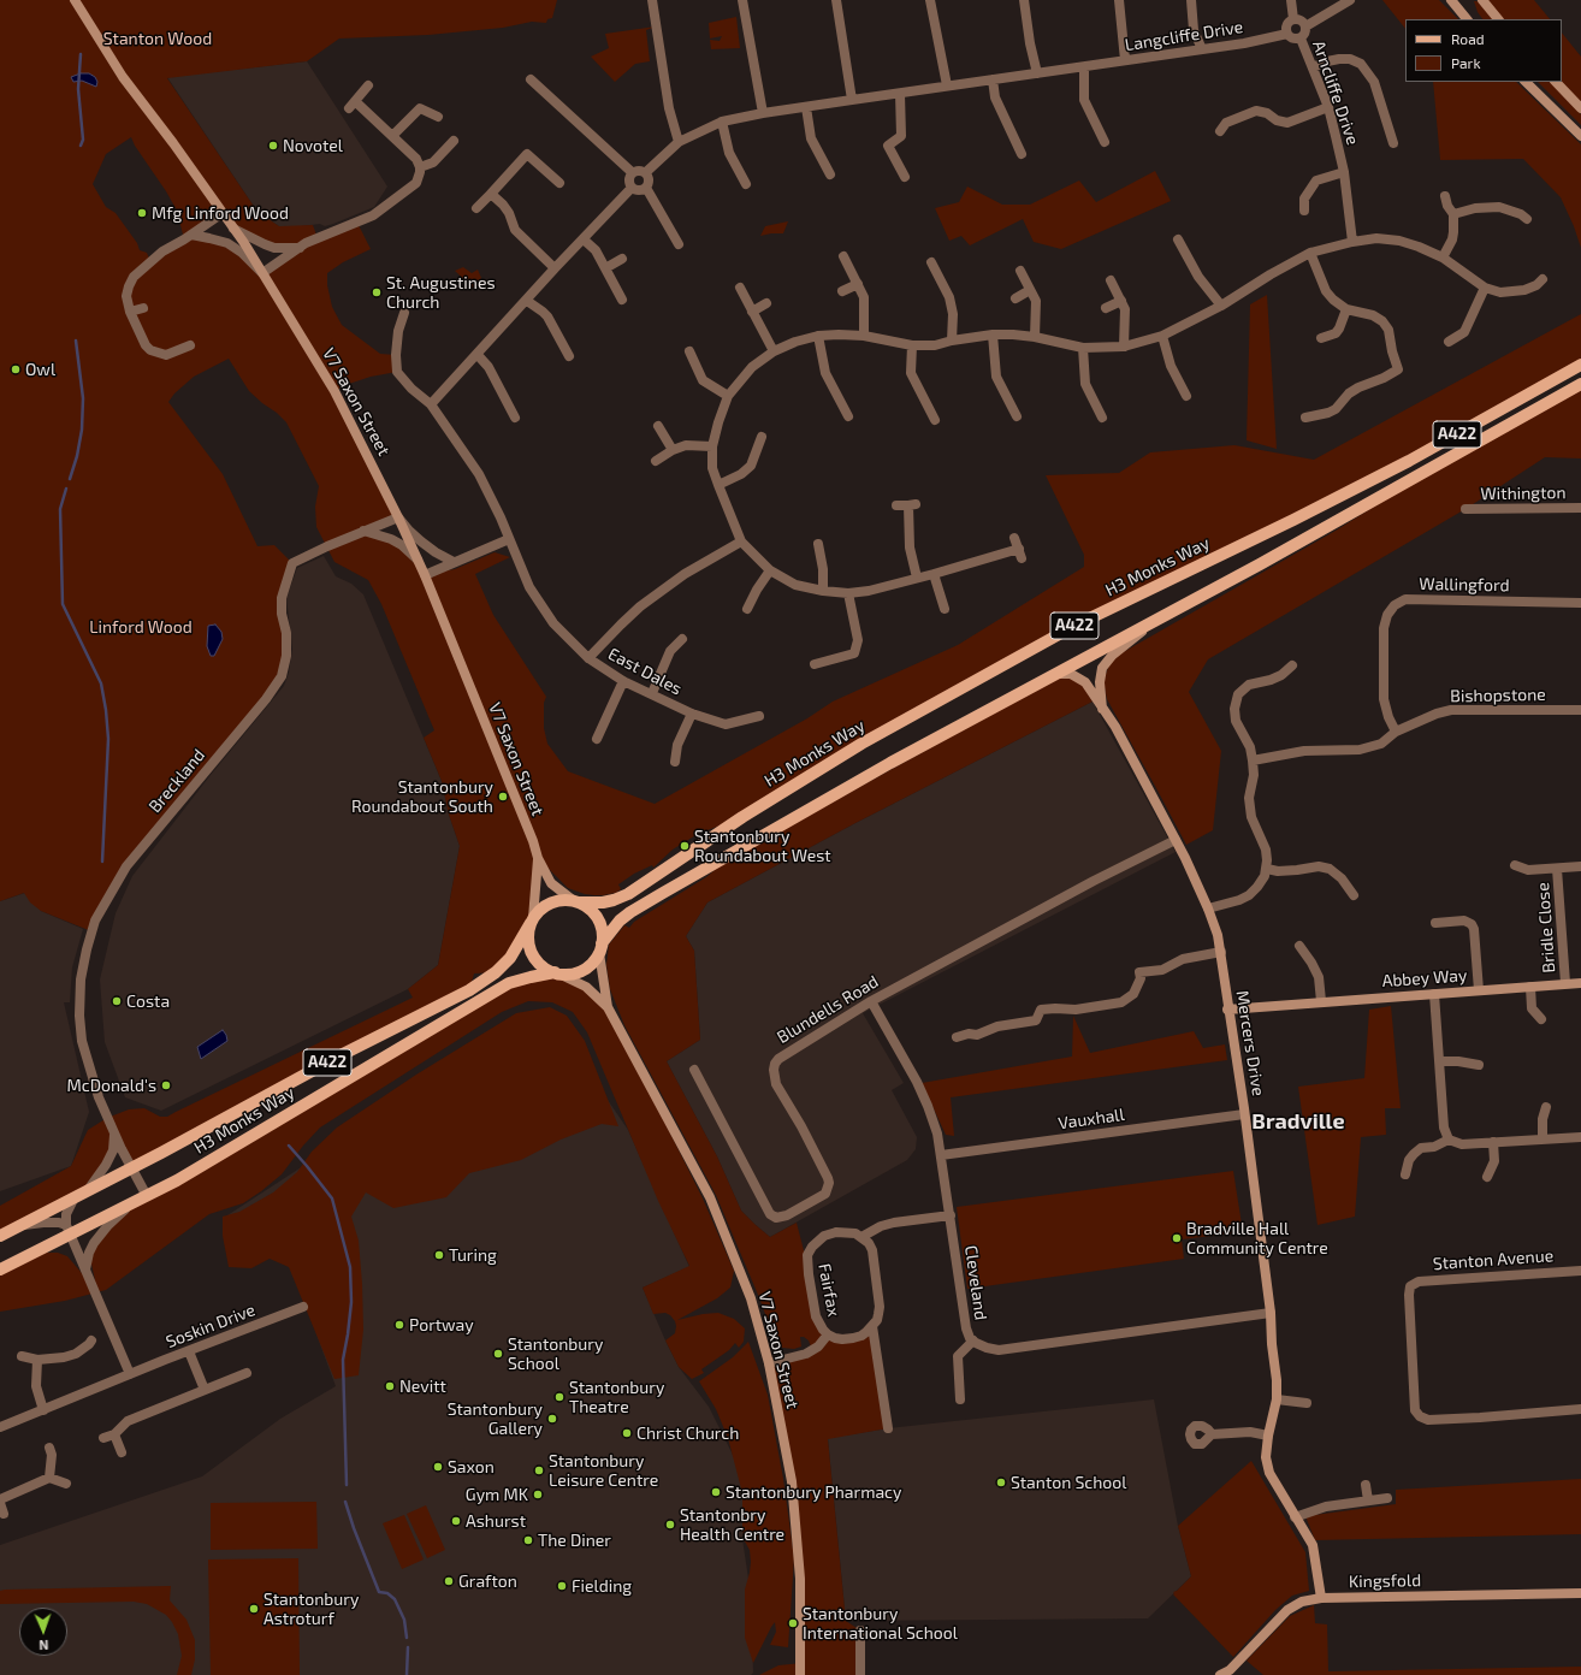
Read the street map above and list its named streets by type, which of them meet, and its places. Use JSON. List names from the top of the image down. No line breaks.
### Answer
{"streets":{"main road":["A422","H3 Monks Way"],"street":["Langcliffe Drive","Arncliffe Drive","V7 Saxon Street","Withington","Wallingford","East Dales","Bishopstone","Breckland","Bridle Close","Abbey Way","Blundells Road","Mercers Drive","Vauxhall","Stanton Avenue","Cleveland","Fairfax","Soskin Drive","Kingsfold"]},"crossings":[["Langcliffe Drive","Arncliffe Drive"],["V7 Saxon Street","A422"],["V7 Saxon Street","H3 Monks Way"],["V7 Saxon Street","Breckland"],["V7 Saxon Street","Fairfax"],["A422","H3 Monks Way"],["A422","Mercers Drive"],["H3 Monks Way","Breckland"],["Wallingford","Bishopstone"],["Bridle Close","Abbey Way"],["Abbey Way","Mercers Drive"],["Blundells Road","Mercers Drive"],["Blundells Road","Cleveland"],["Mercers Drive","Vauxhall"],["Mercers Drive","Cleveland"],["Mercers Drive","Kingsfold"],["Vauxhall","Cleveland"]],"districts":["Bradville"],"parks":["Stanton Wood","Linford Wood"],"places":["Novotel","Mfg Linford Wood","St. Augustines Church","Owl","Stantonbury Roundabout South","Stantonbury Roundabout West","Costa","McDonald's","Bradville Hall Community Centre","Turing","Portway","Stantonbury School","Nevitt","Stantonbury Theatre","Stantonbury Gallery","Christ Church","Saxon","Stantonbury Leisure Centre","Stanton School","Stantonbury Pharmacy","Gym MK","Ashurst","Stantonbry Health Centre","The Diner","Grafton","Fielding","Stantonbury Astroturf","Stantonbury International School"],"legend":["Road","Park"],"north":"bottom"}
